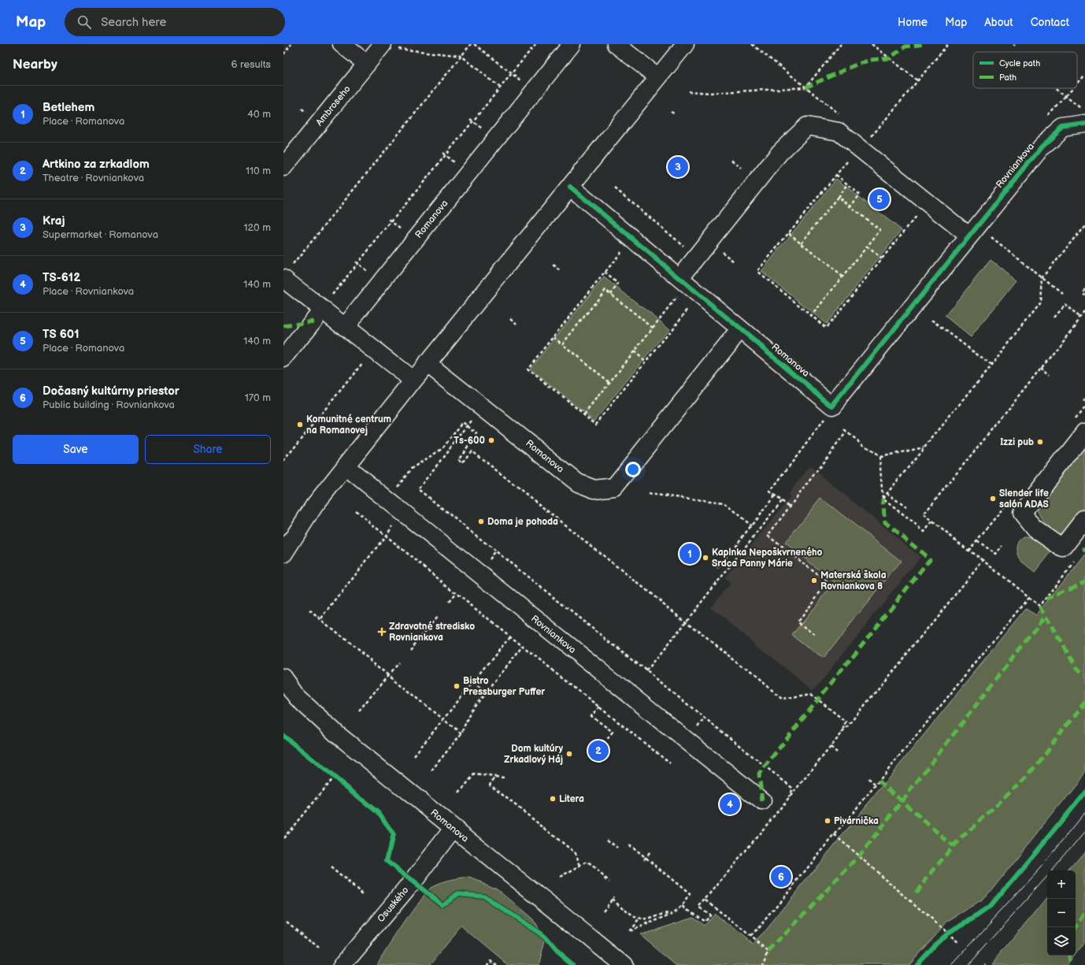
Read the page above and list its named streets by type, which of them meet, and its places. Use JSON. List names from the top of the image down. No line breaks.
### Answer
{"streets":{"street":["Ambroseho","Rovniankova","Romanova","Osuského"]},"crossings":[["Rovniankova","Romanova"],["Romanova","Osuského"]],"places":{"other":["Komunitné centrum na Romanovej","Ts-600","Izzi pub","Slender life salón ADAS","Doma je pohoda","Kaplnka Nepoškvrneného Srdca Panny Márie","Materská škola Rovniankova 8","Bistro Pressburger Puffer","Dom kultúry Zrkadlový Háj","Litera","Pivárnička"],"health":["Zdravotné stredisko Rovniankova"]},"legend":["Cycle path","Path"],"page":{"header":"Map","search":"Search here","nav":["Home","Map","About","Contact"],"heading":["Nearby","6 results"],"list":[{"mark":"1","name":"Betlehem","note":"Place · Romanova","value":"40 m"},{"mark":"2","name":"Artkino za zrkadlom","note":"Theatre · Rovniankova","value":"110 m"},{"mark":"3","name":"Kraj","note":"Supermarket · Romanova","value":"120 m"},{"mark":"4","name":"TS-612","note":"Place · Rovniankova","value":"140 m"},{"mark":"5","name":"TS 601","note":"Place · Romanova","value":"140 m"},{"mark":"6","name":"Dočasný kultúrny priestor","note":"Public building · Rovniankova","value":"170 m"}],"pins":["3","5","1","2","4","6"],"buttons":["Save","Share"],"map_buttons":["+","−"]}}
